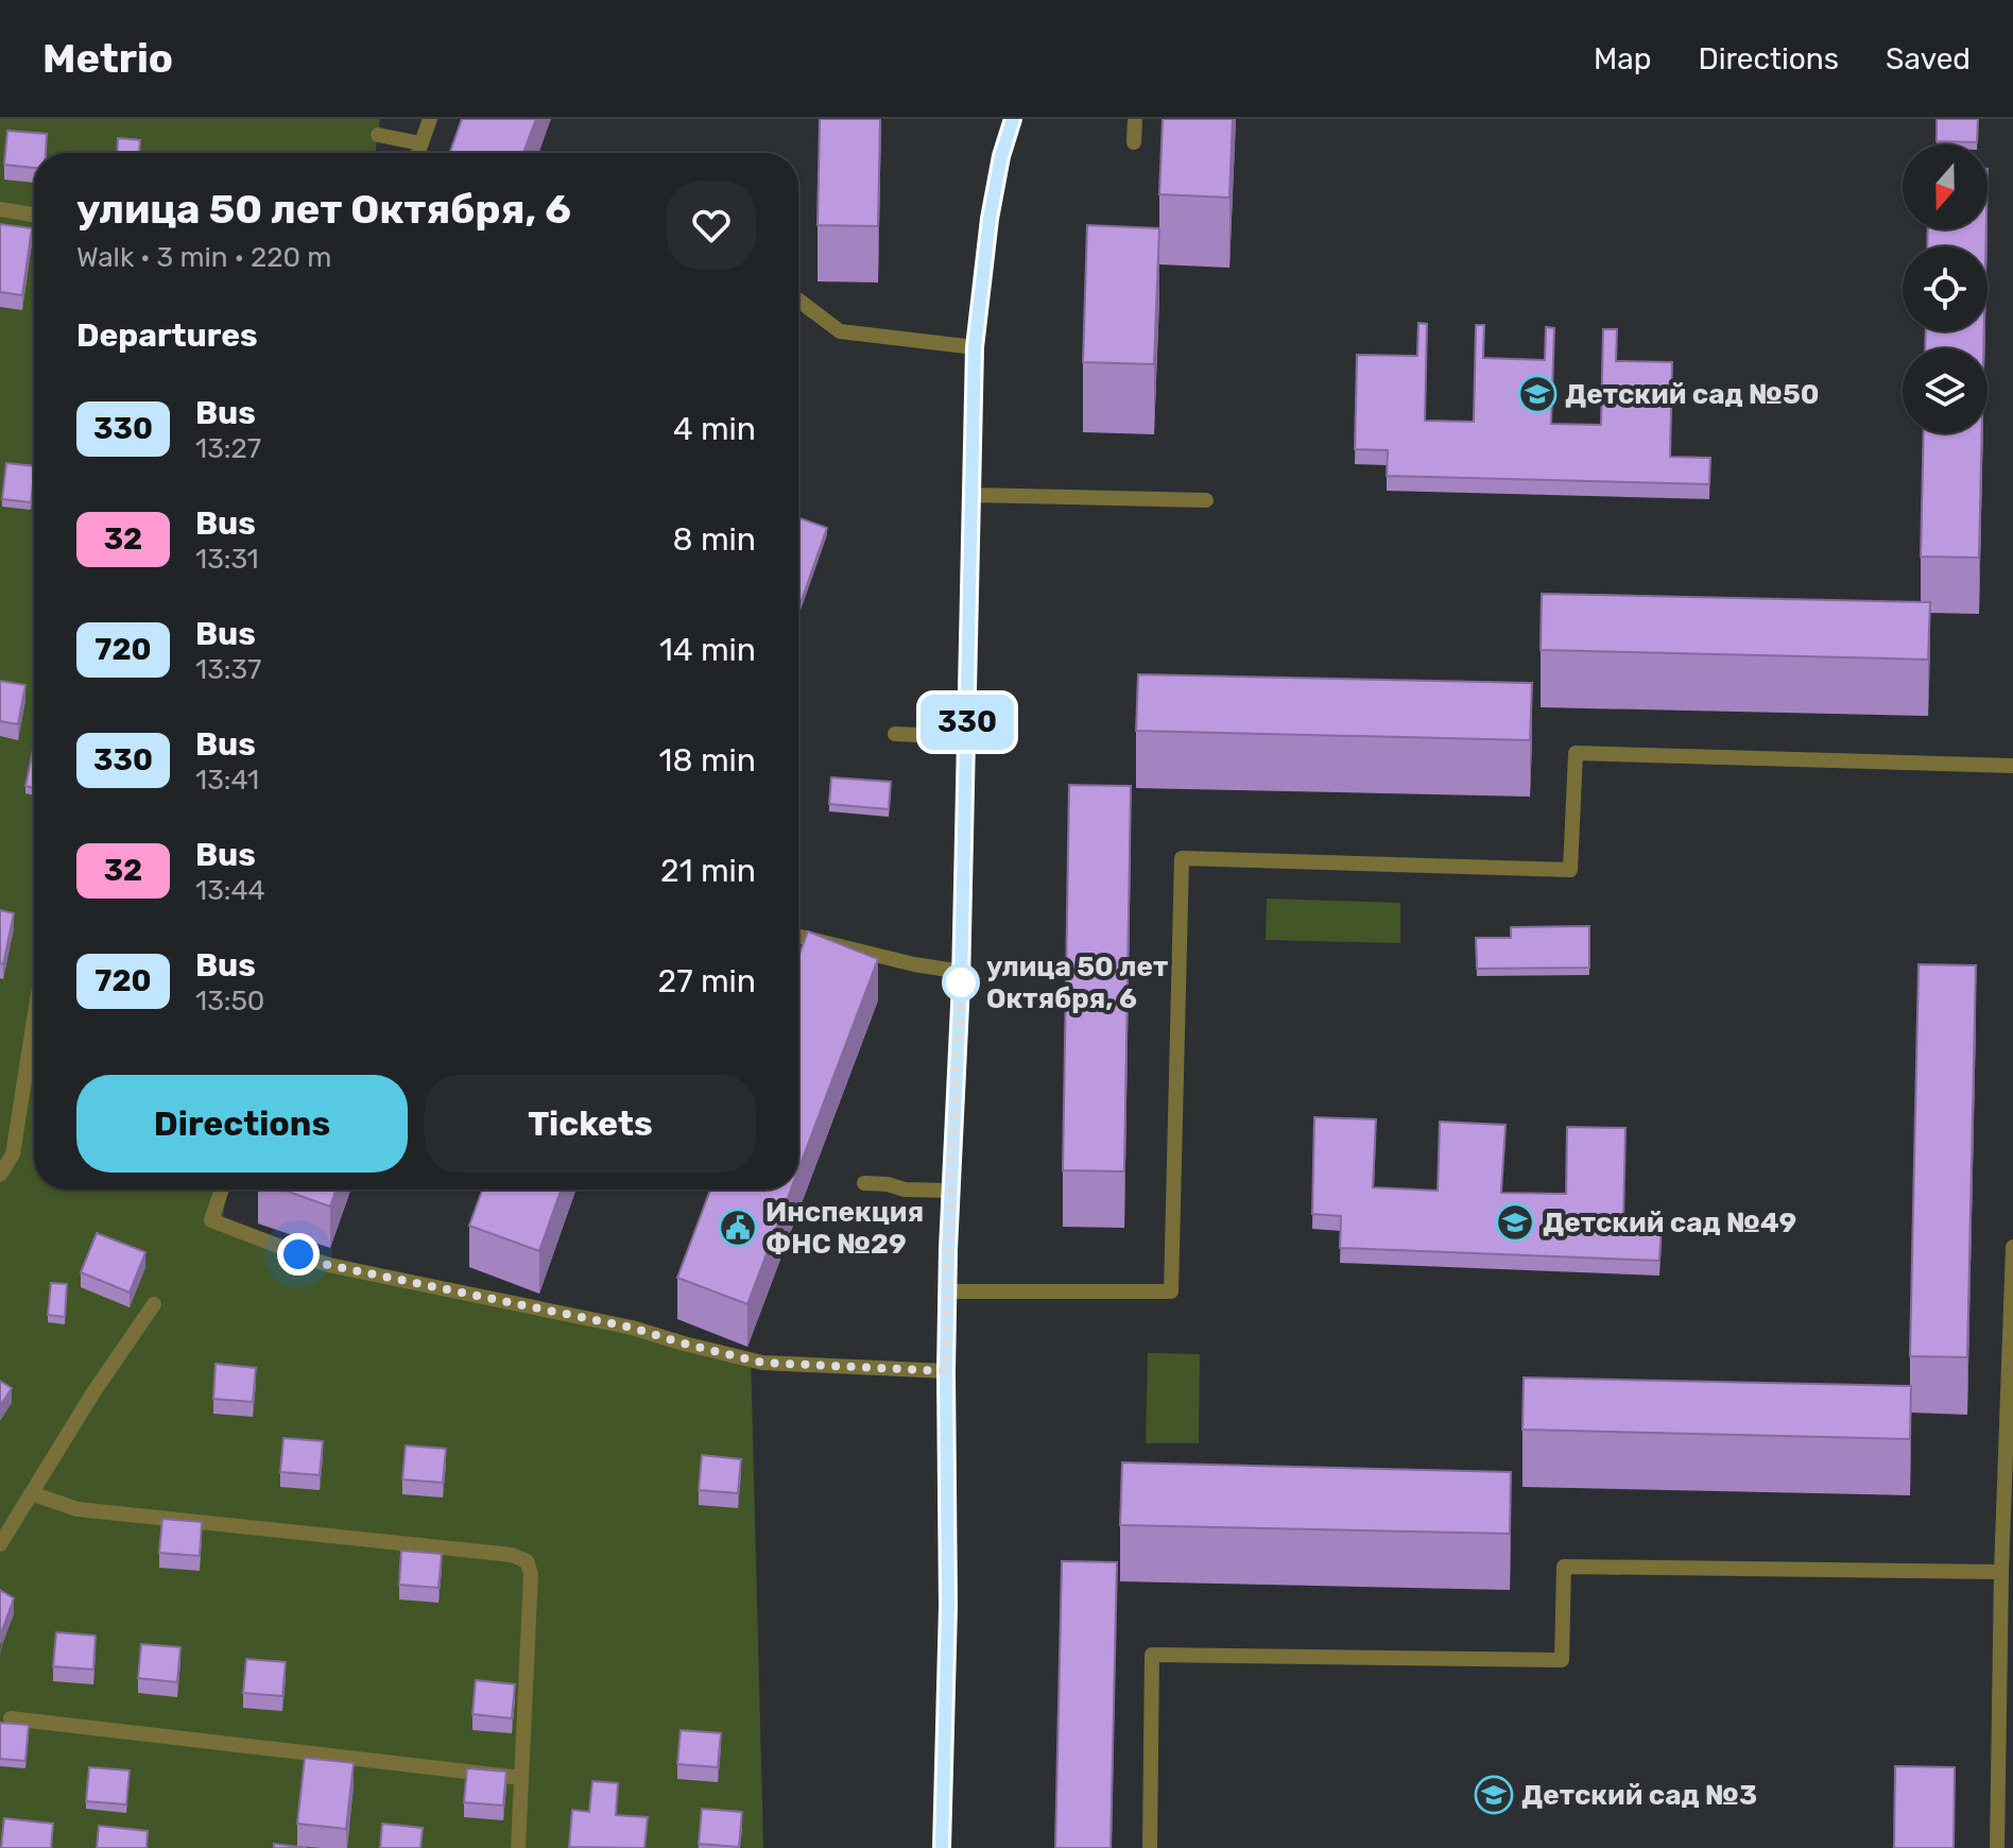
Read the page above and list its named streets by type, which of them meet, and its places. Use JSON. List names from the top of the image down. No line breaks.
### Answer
{"places":{"school or university":["Детский сад №50","Детский сад №49","Детский сад №3"],"other":["улица 50 лет Октября, 6"],"public building":["Инспекция ФНС №29"]},"lines":["bus line 330"],"north":"bottom","page":{"header":"Metrio","nav":["Map","Directions","Saved"],"on_map":"330","heading":[["улица 50 лет Октября, 6","Walk · 3 min · 220 m"],"Departures"],"list":[{"mark":"330","name":"Bus","note":"13:27","value":"4 min"},{"mark":"32","name":"Bus","note":"13:31","value":"8 min"},{"mark":"720","name":"Bus","note":"13:37","value":"14 min"},{"mark":"330","name":"Bus","note":"13:41","value":"18 min"},{"mark":"32","name":"Bus","note":"13:44","value":"21 min"},{"mark":"720","name":"Bus","note":"13:50","value":"27 min"}],"buttons":["Directions","Tickets"]}}
